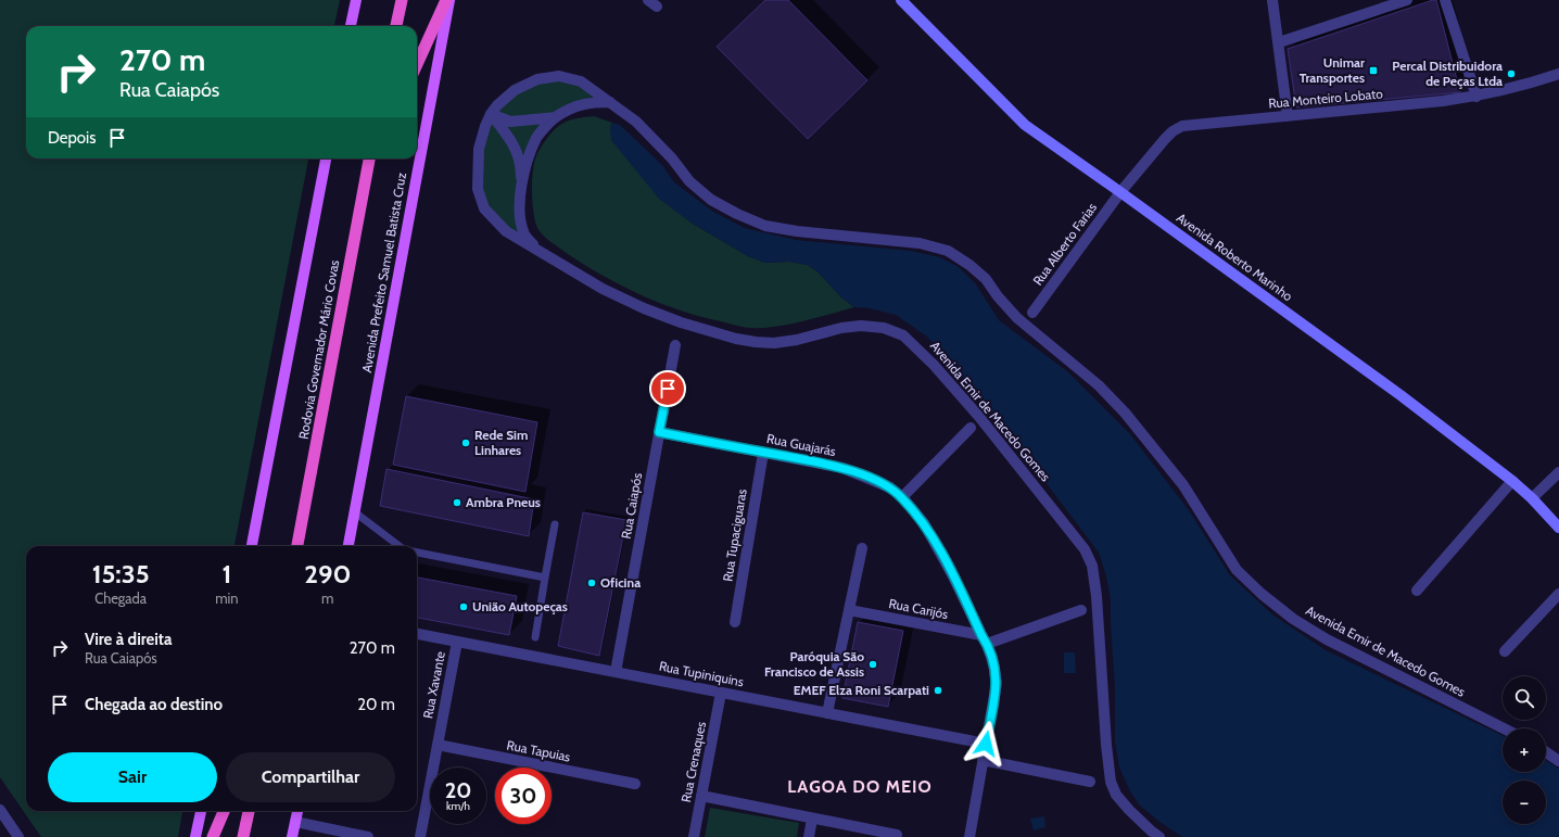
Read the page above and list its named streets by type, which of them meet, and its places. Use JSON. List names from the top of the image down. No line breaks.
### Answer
{"streets":{"highway":["Rodovia Governador Mário Covas"],"main road":["Avenida Roberto Marinho","Avenida Prefeito Samuel Batista Cruz"],"street":["Rua Monteiro Lobato","Rua Alberto Farias","Avenida Emir de Macedo Gomes","Rua Guajarás","Rua Caiapós","Rua Tupaciguaras","Rua Carijós","Rua Tupiniquins","Rua Xavante","Rua Tapuias","Rua Crenaques"]},"crossings":[["Rua Monteiro Lobato","Rua Alberto Farias"],["Rua Monteiro Lobato","Avenida Roberto Marinho"],["Rua Alberto Farias","Avenida Roberto Marinho"],["Rua Guajarás","Rua Caiapós"],["Rua Guajarás","Rua Tupaciguaras"],["Rua Guajarás","Rua Carijós"],["Rua Guajarás","Rua Tupiniquins"],["Rua Caiapós","Rua Tupiniquins"],["Rua Tupiniquins","Rua Xavante"],["Rua Tupiniquins","Rua Crenaques"],["Rua Xavante","Rua Tapuias"]],"districts":["LAGOA DO MEIO"],"places":{"transit":["Unimar Transportes"],"other":["Percal Distribuidora de Peças Ltda","Rede Sim Linhares","Ambra Pneus","Oficina","União Autopeças","Paróquia São Francisco de Assis","EMEF Elza Roni Scarpati"]},"page":{"turn":["270 m","Rua Caiapós"],"then":"Depois","eta":["15:35","Chegada","1","min","290","m"],"list":[{"name":"Vire à direita","note":"Rua Caiapós","value":"270 m"},{"name":"Chegada ao destino","value":"20 m"}],"map_buttons":["+","−"],"buttons":["Sair","Compartilhar"],"speed":"20 km/h","limit":"30"}}
